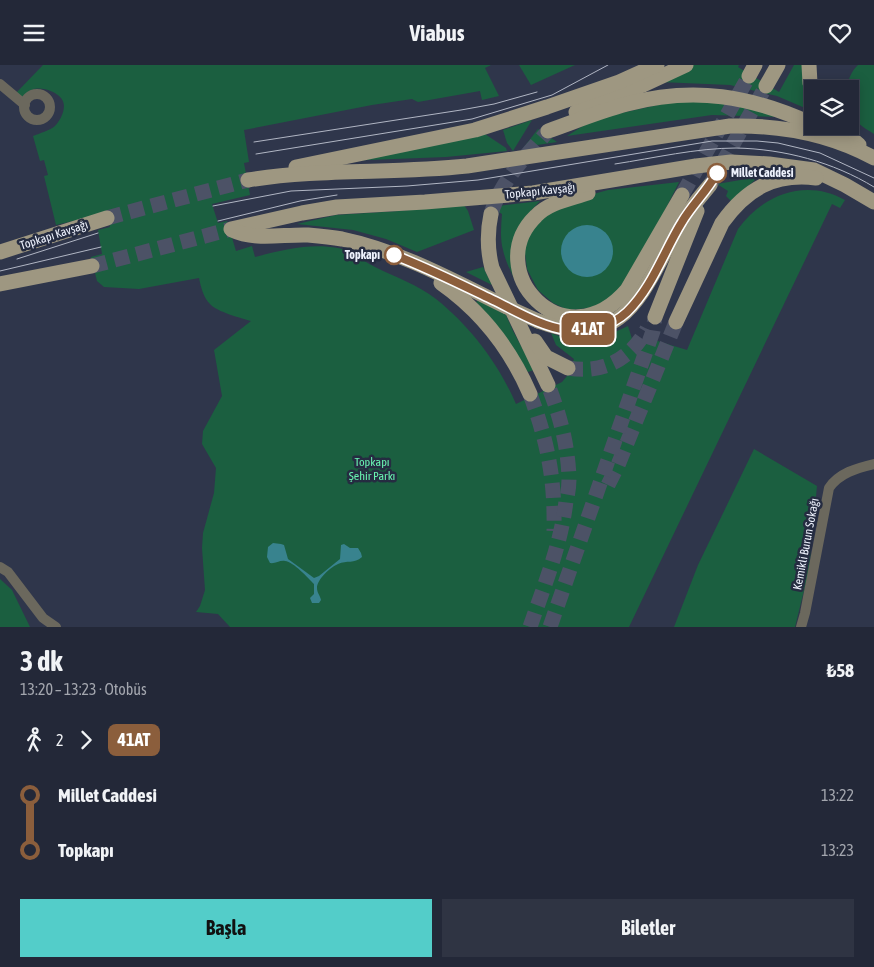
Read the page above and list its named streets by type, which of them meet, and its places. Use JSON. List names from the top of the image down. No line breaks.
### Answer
{"streets":{"main road":["Topkapı Kavşağı"],"street":["Kemikli Burun Sokağı"]},"parks":["Topkapı Şehir Parkı"],"places":["Millet Caddesi","Topkapı"],"lines":["bus line 41AT"],"page":{"header":"Viabus","on_map":"41AT","heading":["3 dk","13:20 – 13:23 · Otobüs","₺58"],"legs":["2","41AT"],"list":[{"name":"Millet Caddesi","value":"13:22"},{"name":"Topkapı","value":"13:23"}],"buttons":["Başla","Biletler"]}}
